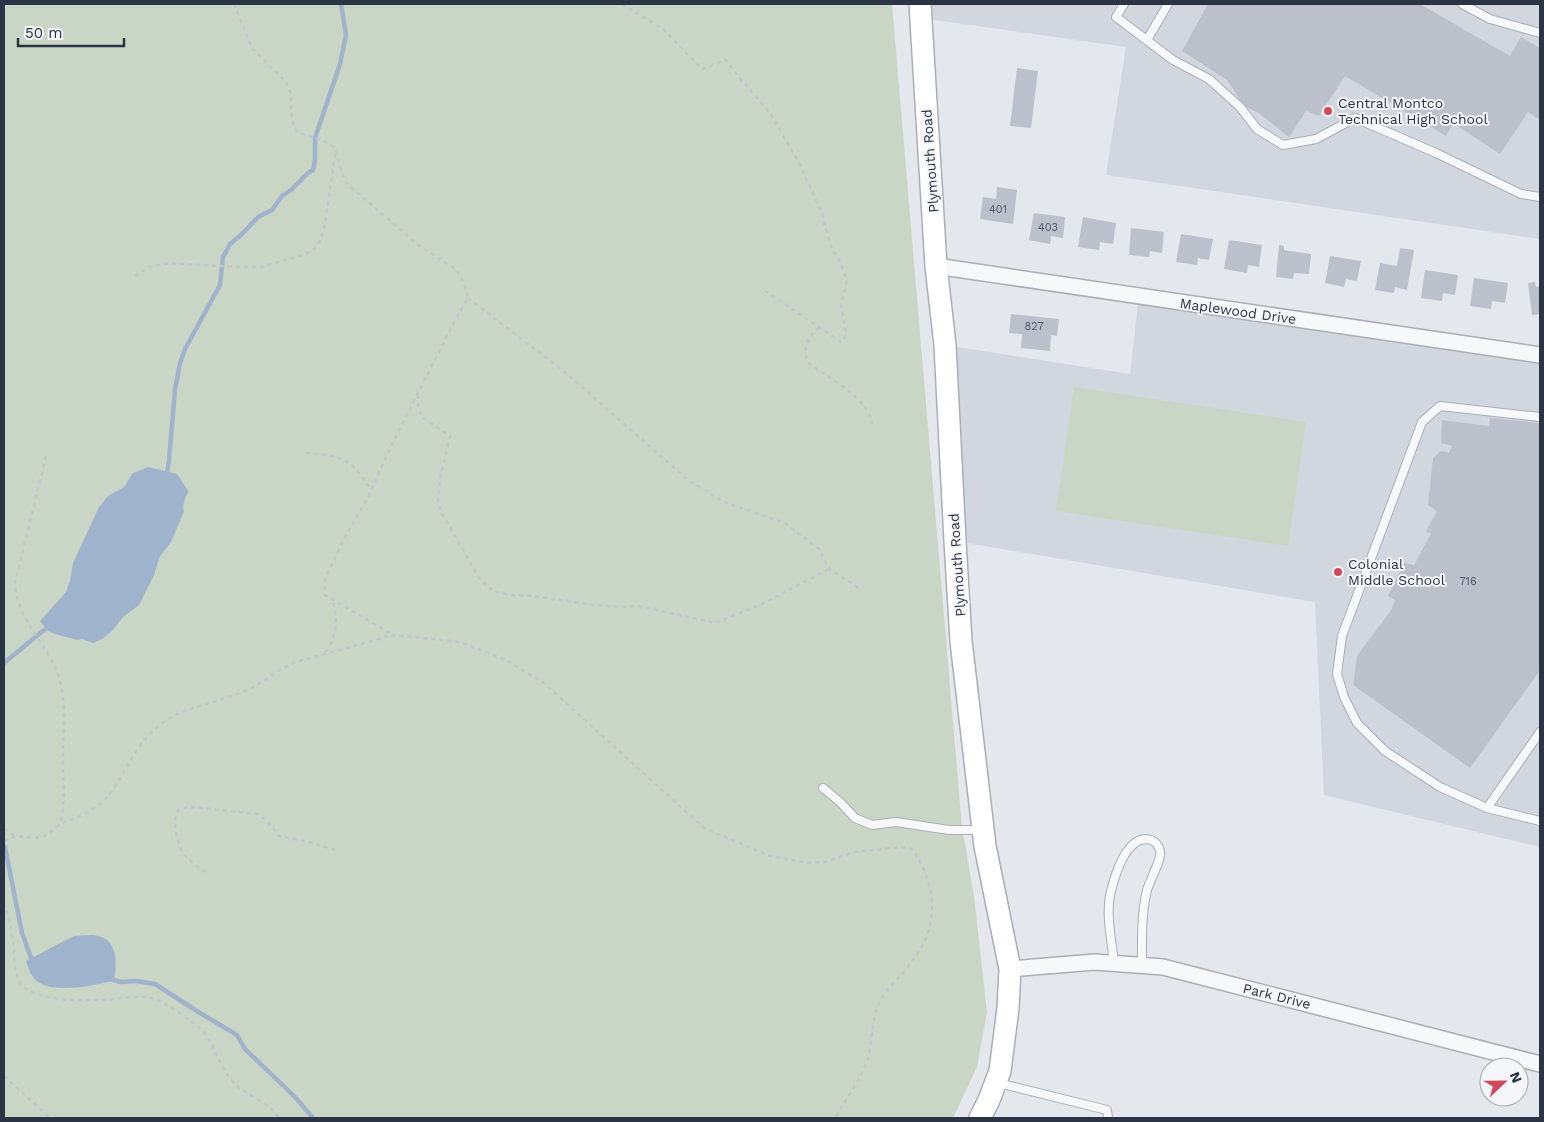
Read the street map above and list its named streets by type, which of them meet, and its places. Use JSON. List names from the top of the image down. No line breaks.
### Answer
{"streets":{"street":["Plymouth Road","Maplewood Drive","Park Drive"]},"crossings":[["Plymouth Road","Maplewood Drive"],["Plymouth Road","Park Drive"]],"places":["Central Montco Technical High School","Colonial Middle School"],"house_numbers":["401","403","827","716"],"scale_bar":"50 m","north":"right"}
